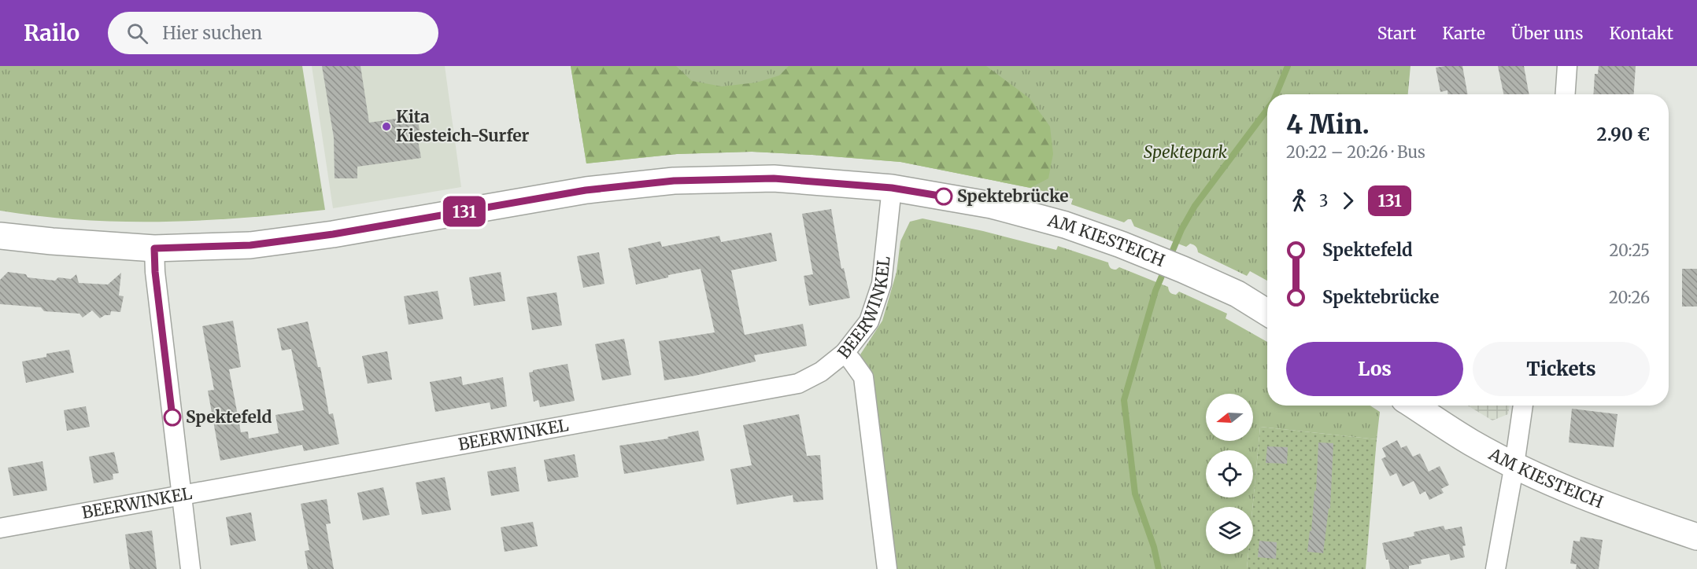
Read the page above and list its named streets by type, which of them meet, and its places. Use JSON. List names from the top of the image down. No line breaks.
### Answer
{"streets":{"street":["AM KIESTEICH","BEERWINKEL"]},"crossings":[["AM KIESTEICH","BEERWINKEL"]],"parks":["Spektepark"],"places":["Kita Kiesteich-Surfer","Spektebrücke","Spektefeld"],"lines":["bus line 131"],"north":"left","page":{"header":"Railo","search":"Hier suchen","nav":["Start","Karte","Über uns","Kontakt"],"on_map":"131","heading":["4 Min.","20:22 – 20:26 · Bus","2.90 €"],"legs":["3","131"],"list":[{"name":"Spektefeld","value":"20:25"},{"name":"Spektebrücke","value":"20:26"}],"buttons":["Los","Tickets"]}}
